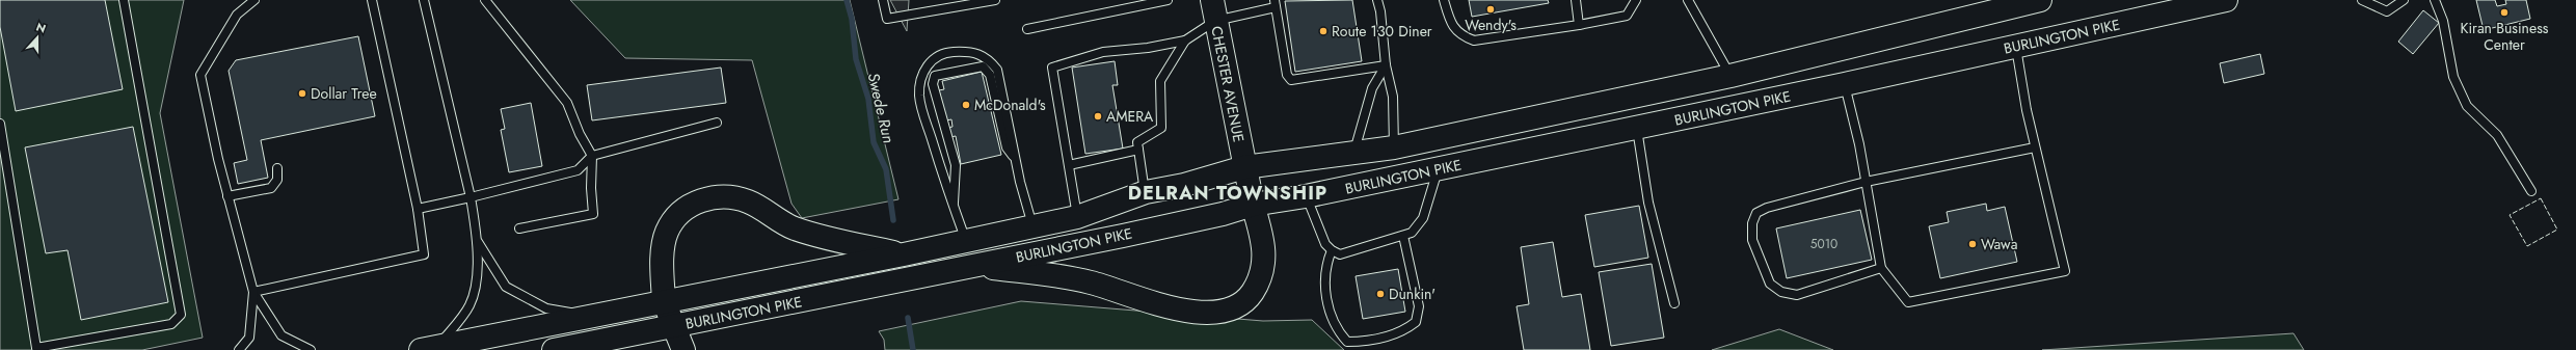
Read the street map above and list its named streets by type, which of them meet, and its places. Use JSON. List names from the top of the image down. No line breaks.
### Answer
{"streets":{"main road":["BURLINGTON PIKE","CHESTER AVENUE"]},"crossings":[["BURLINGTON PIKE","CHESTER AVENUE"]],"districts":["DELRAN TOWNSHIP"],"water":["Swede Run"],"places":["Wendy's","Kiran Business Center","Route 130 Diner","Dollar Tree","McDonald's","AMERA","Wawa","Dunkin'"],"house_numbers":["5010"],"north":"top"}
